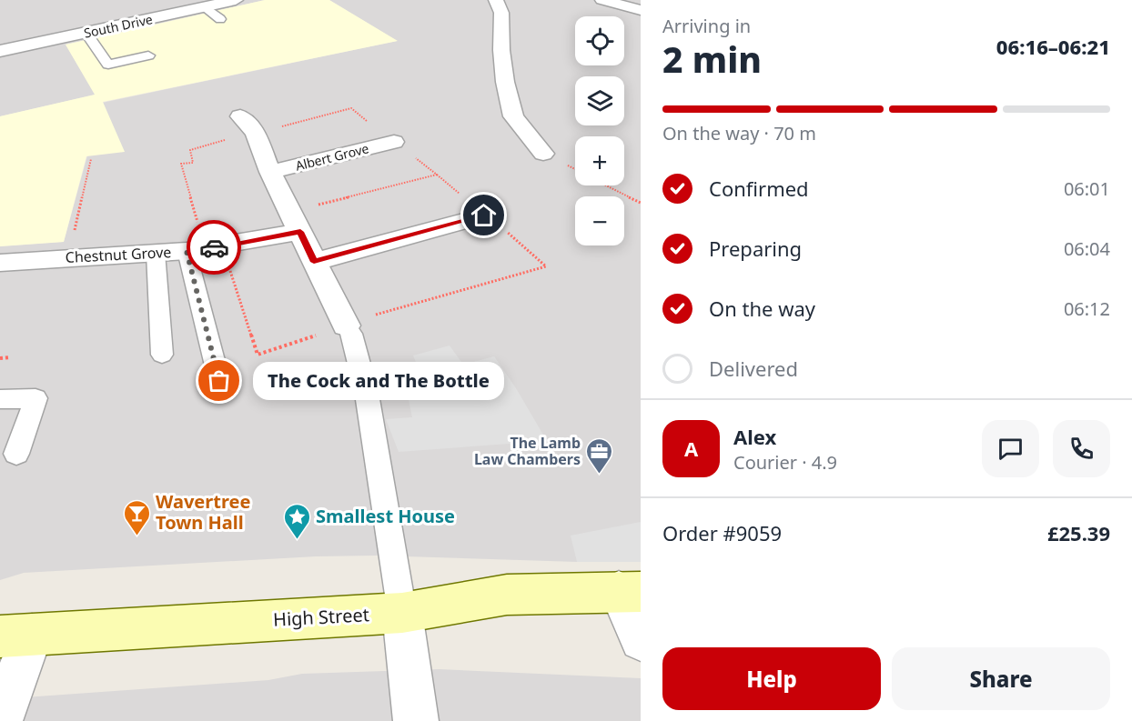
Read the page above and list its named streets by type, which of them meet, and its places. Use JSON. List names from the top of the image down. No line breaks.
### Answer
{"streets":{"main road":["High Street"],"street":["South Drive","Albert Grove","Chestnut Grove"]},"places":{"other":["The Cock and The Bottle"],"office":["The Lamb Law Chambers"],"bar":["Wavertree Town Hall"],"place":["Smallest House"]},"page":{"heading":["2 min","Arriving in","06:16–06:21"],"panel":["Alex","Courier · 4.9","Order #9059","£25.39"],"map_buttons":["+","−"],"bar":"On the way · 70 m","list":[["Confirmed","06:01"],["Preparing","06:04"],["On the way","06:12"],"Delivered"],"bubble":"The Cock and The Bottle","round":"A","buttons":["Help","Share"]}}
